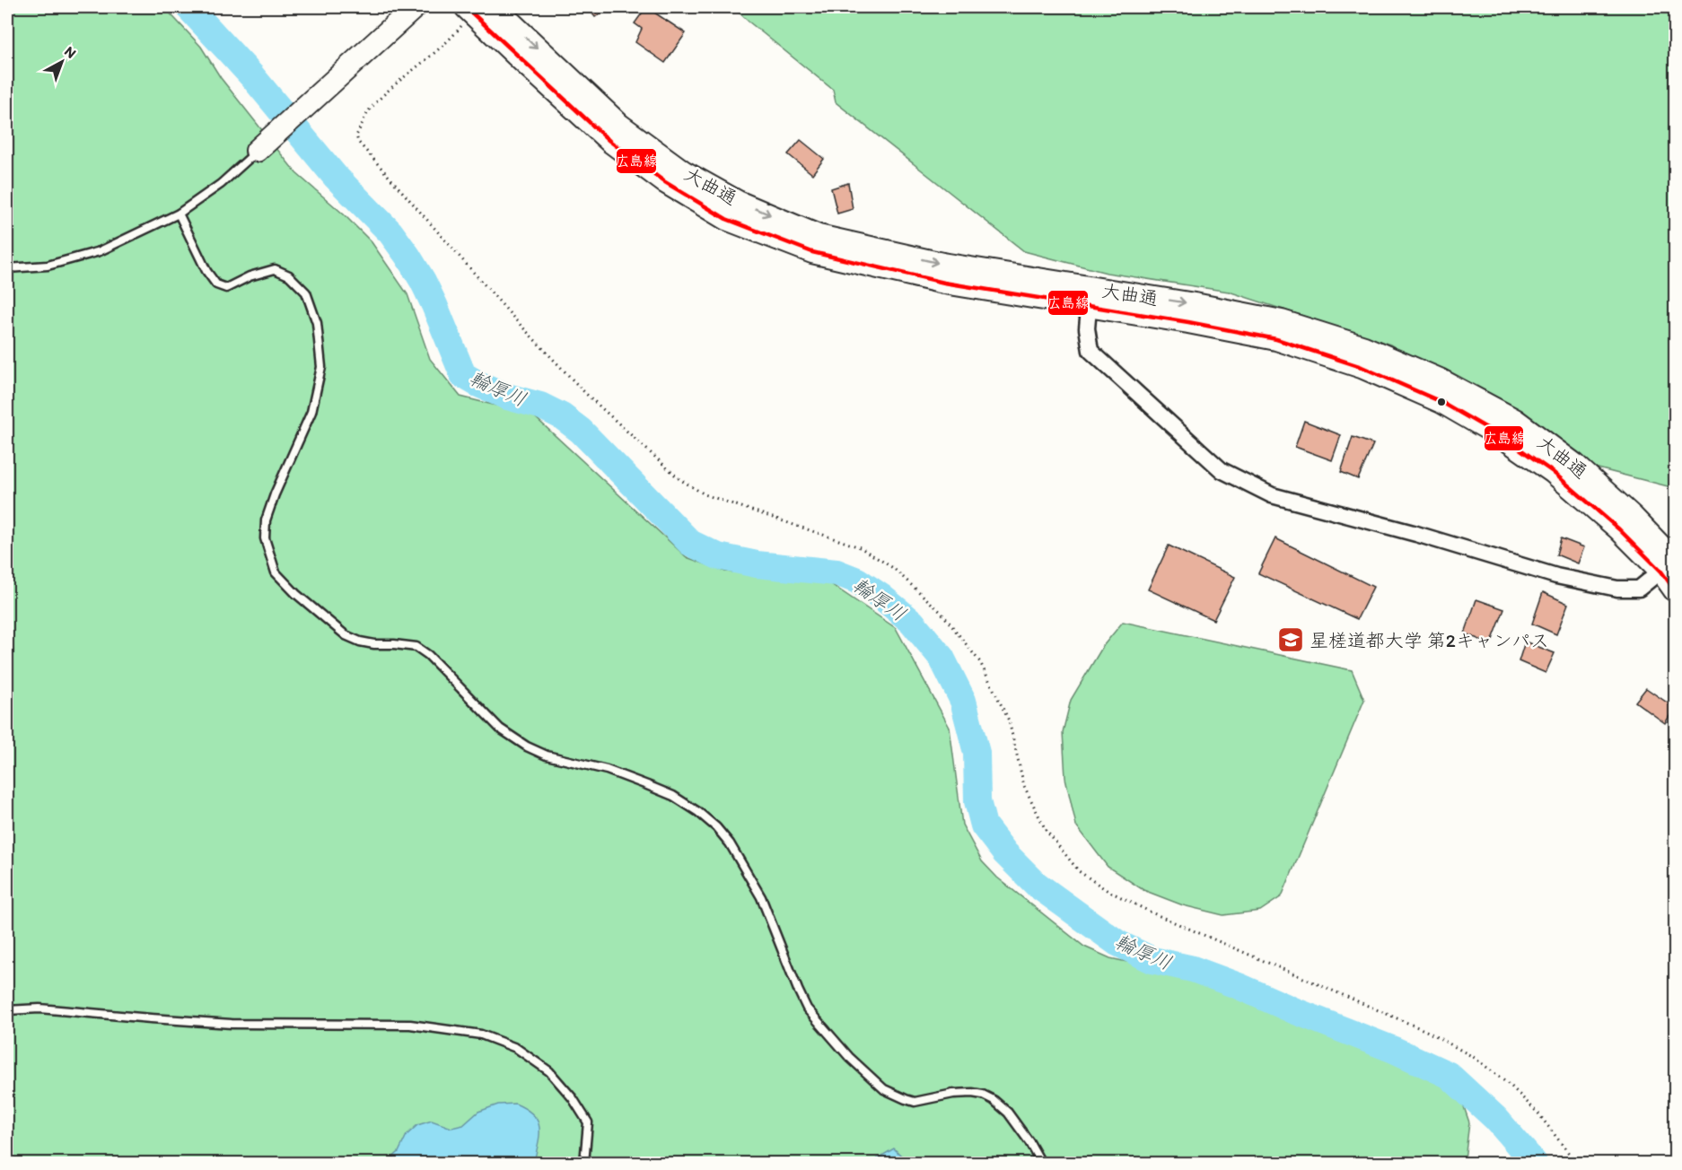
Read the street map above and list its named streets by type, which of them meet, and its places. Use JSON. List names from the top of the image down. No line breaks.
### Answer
{"streets":{"main road":["大曲通"]},"water":["輪厚川"],"places":{"school or university":["星槎道都大学 第2キャンパス"]},"lines":["transit line 広島線"],"north":"top right"}
